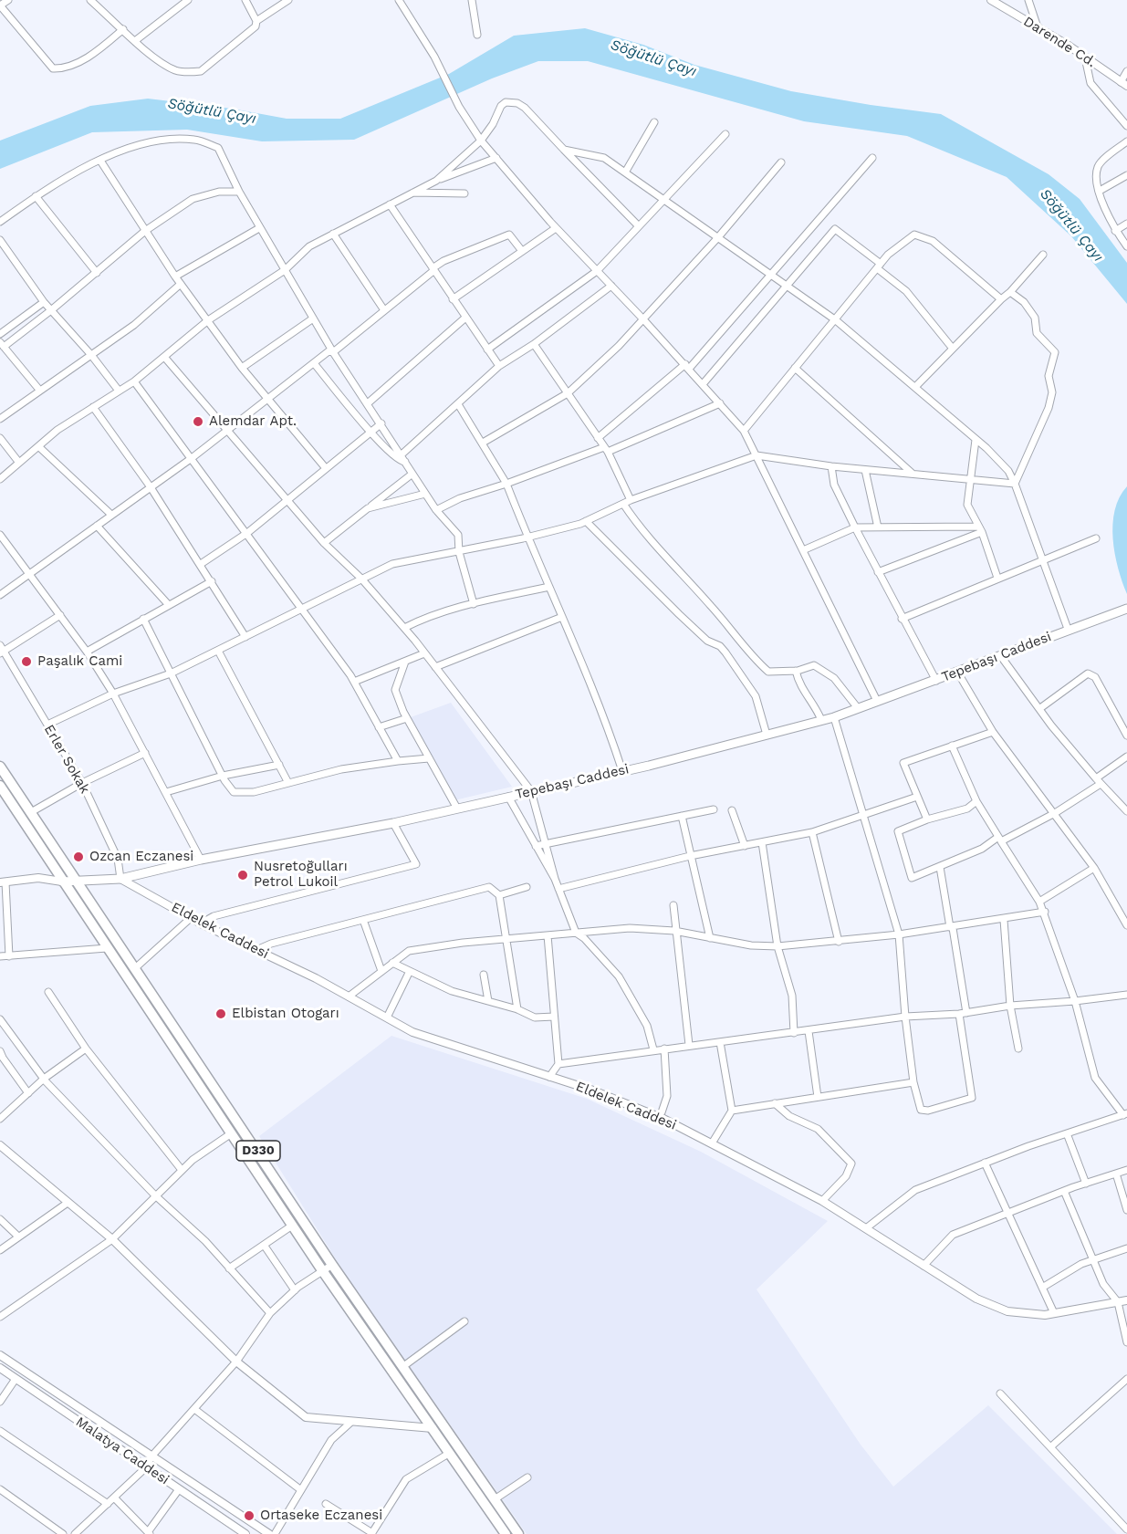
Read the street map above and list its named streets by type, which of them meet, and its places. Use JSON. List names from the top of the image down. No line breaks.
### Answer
{"streets":{"main road":["Tepebaşı Caddesi","D330"],"street":["Darende Cd.","Erler Sokak","Eldelek Caddesi","Malatya Caddesi"]},"crossings":[["Tepebaşı Caddesi","Erler Sokak"],["Tepebaşı Caddesi","Eldelek Caddesi"],["Tepebaşı Caddesi","D330"],["Erler Sokak","Eldelek Caddesi"]],"water":["Söğütlü Çayı"],"places":["Alemdar Apt.","Paşalık Cami","Ozcan Eczanesi","Nusretoğulları Petrol Lukoil","Elbistan Otogarı","Ortaseke Eczanesi"]}
